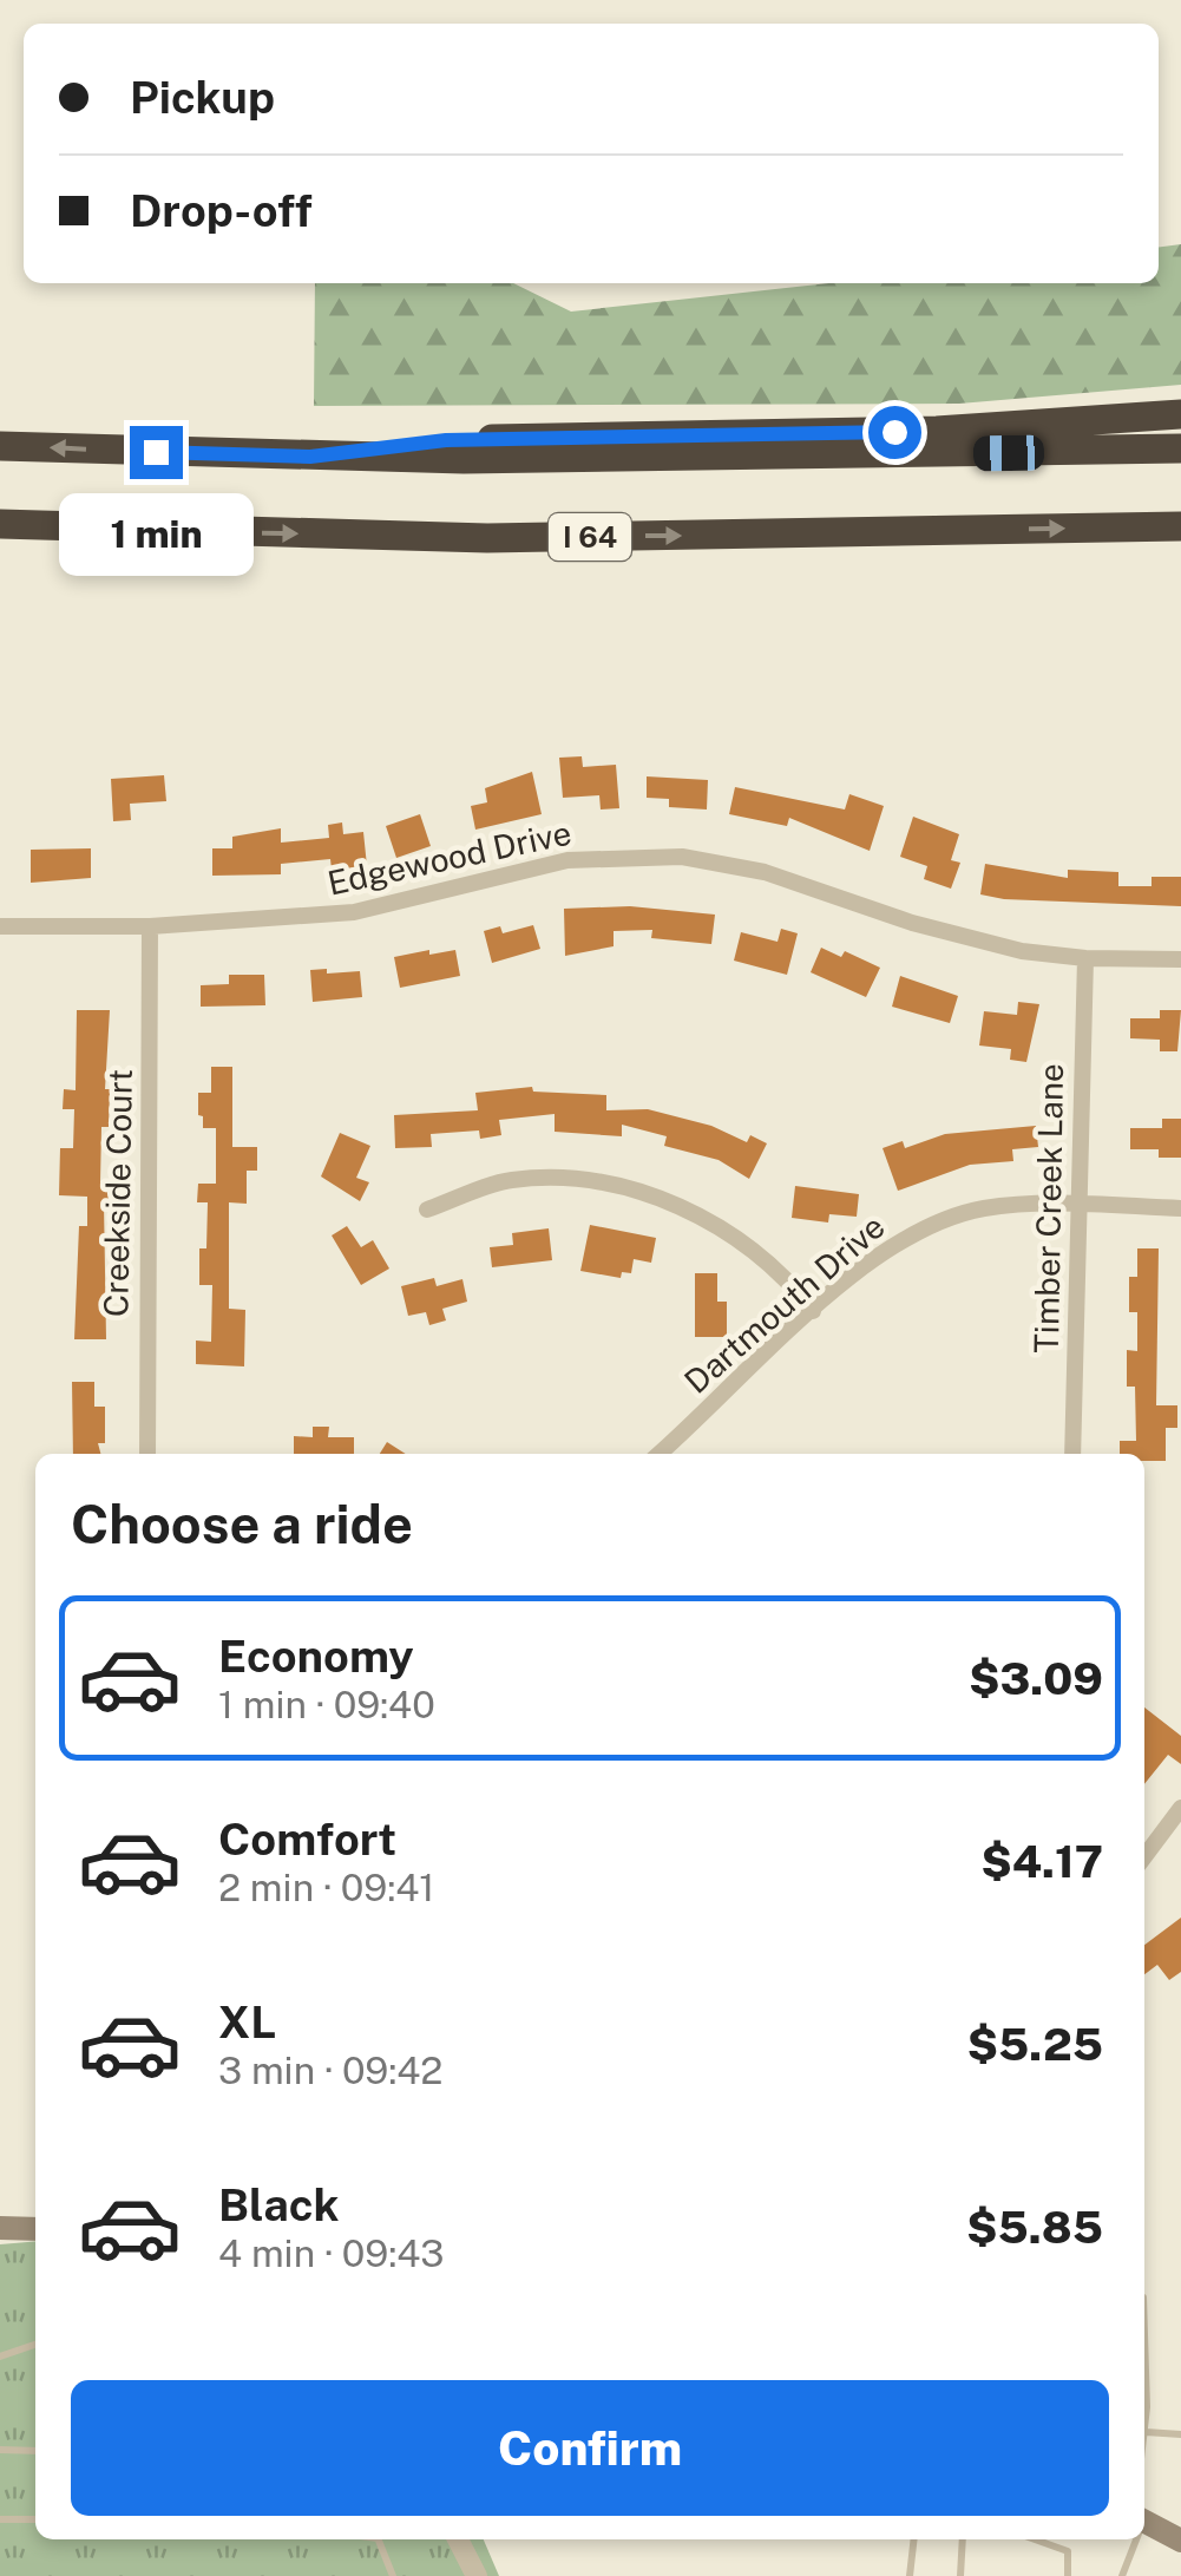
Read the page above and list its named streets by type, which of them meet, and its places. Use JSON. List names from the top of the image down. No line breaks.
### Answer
{"streets":{"highway":["I 64"],"street":["Edgewood Drive","Creekside Court","Timber Creek Lane","Dartmouth Drive"]},"crossings":[["Edgewood Drive","Creekside Court"],["Edgewood Drive","Timber Creek Lane"],["Timber Creek Lane","Dartmouth Drive"]],"page":{"banner":["Pickup","Drop-off"],"bubble":"1 min","heading":"Choose a ride","list":[{"name":"Economy","note":"1 min · 09:40","value":"$3.09"},{"name":"Comfort","note":"2 min · 09:41","value":"$4.17"},{"name":"XL","note":"3 min · 09:42","value":"$5.25"},{"name":"Black","note":"4 min · 09:43","value":"$5.85"}],"buttons":"Confirm"}}
